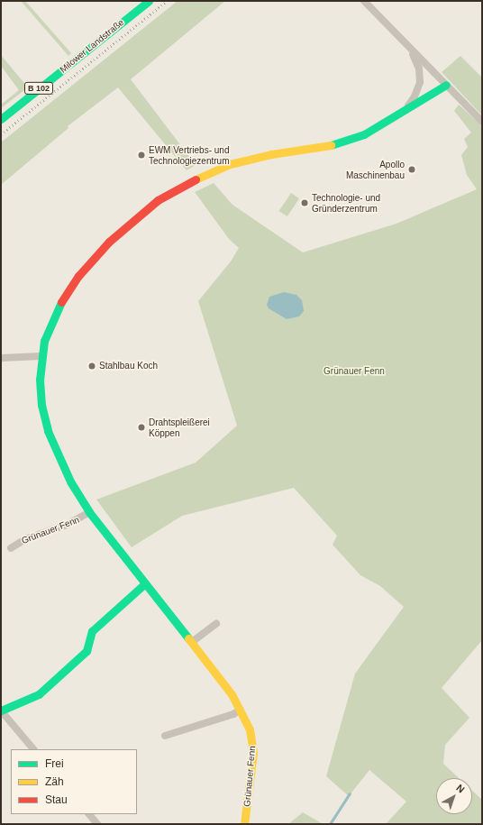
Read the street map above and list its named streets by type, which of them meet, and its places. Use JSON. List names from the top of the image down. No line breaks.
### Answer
{"streets":{"street":["Milower Landstraße","B 102","Grünauer Fenn"]},"parks":["Grünauer Fenn"],"places":["EWM Vertriebs- und Technologiezentrum","Apollo Maschinenbau","Technologie- und Gründerzentrum","Stahlbau Koch","Drahtspleißerei Köppen"],"legend":["Frei","Zäh","Stau"],"north":"top right"}
